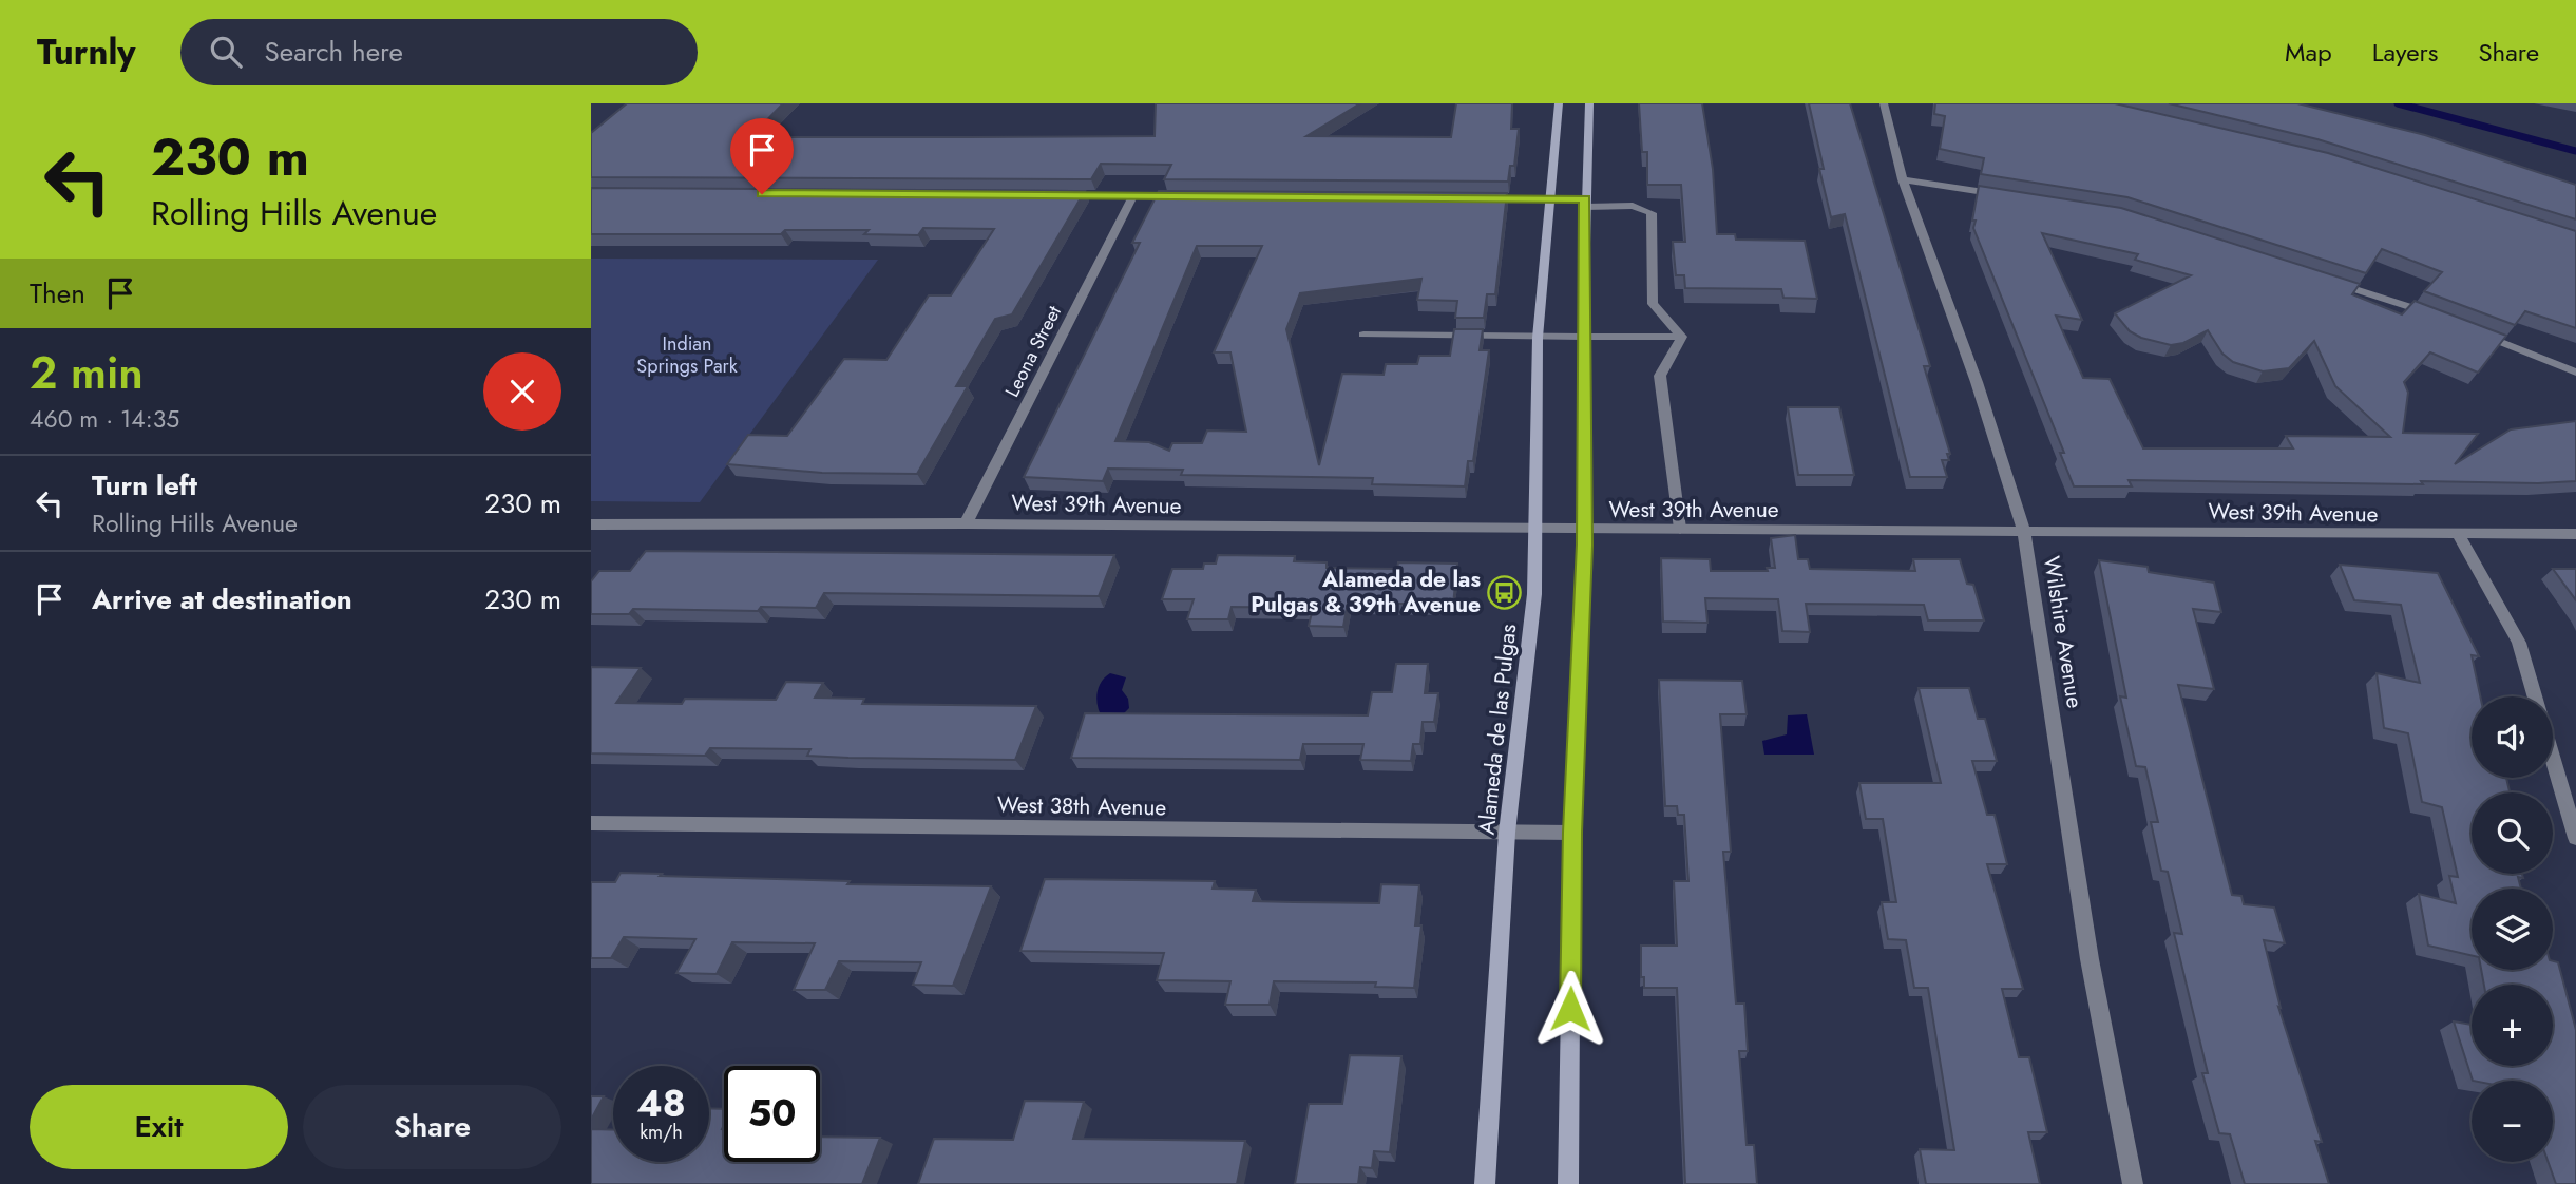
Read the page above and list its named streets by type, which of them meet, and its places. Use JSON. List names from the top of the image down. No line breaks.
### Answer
{"streets":{"main road":["Alameda de las Pulgas"],"street":["Leona Street","West 39th Avenue","Wilshire Avenue","West 38th Avenue"]},"crossings":[["Leona Street","West 39th Avenue"],["West 39th Avenue","Wilshire Avenue"],["West 39th Avenue","Alameda de las Pulgas"],["Alameda de las Pulgas","West 38th Avenue"]],"parks":["Indian Springs Park"],"places":{"bus stop":["Alameda de las Pulgas & 39th Avenue"]},"page":{"header":"Turnly","search":"Search here","nav":["Map","Layers","Share"],"turn":["230 m","Rolling Hills Avenue"],"then":"Then","heading":["2 min","460 m · 14:35"],"list":[{"name":"Turn left","note":"Rolling Hills Avenue","value":"230 m"},{"name":"Arrive at destination","value":"230 m"}],"map_buttons":["+","−"],"speed":"48 km/h","limit":"50","buttons":["Exit","Share"]}}
